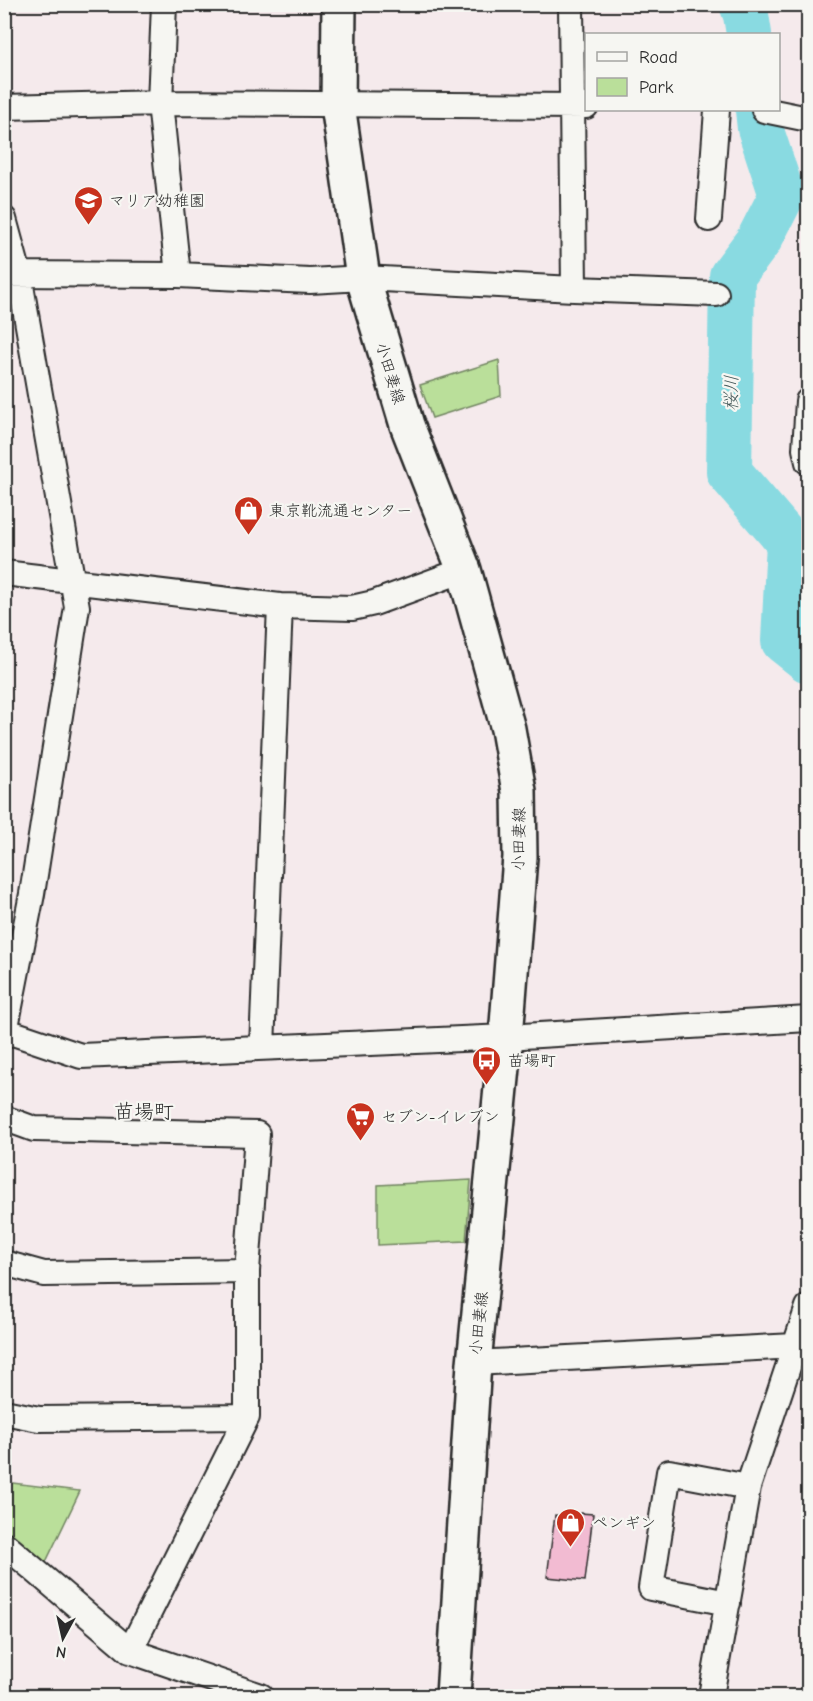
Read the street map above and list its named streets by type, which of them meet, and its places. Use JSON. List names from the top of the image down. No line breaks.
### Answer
{"streets":{"street":["小田妻線"]},"districts":["苗場町"],"water":["桜川"],"places":{"school or university":["マリア幼稚園"],"shop":["東京靴流通センター","ペンギン"],"bus stop":["苗場町"],"supermarket":["セブン-イレブン"]},"legend":["Road","Park"],"north":"bottom"}
